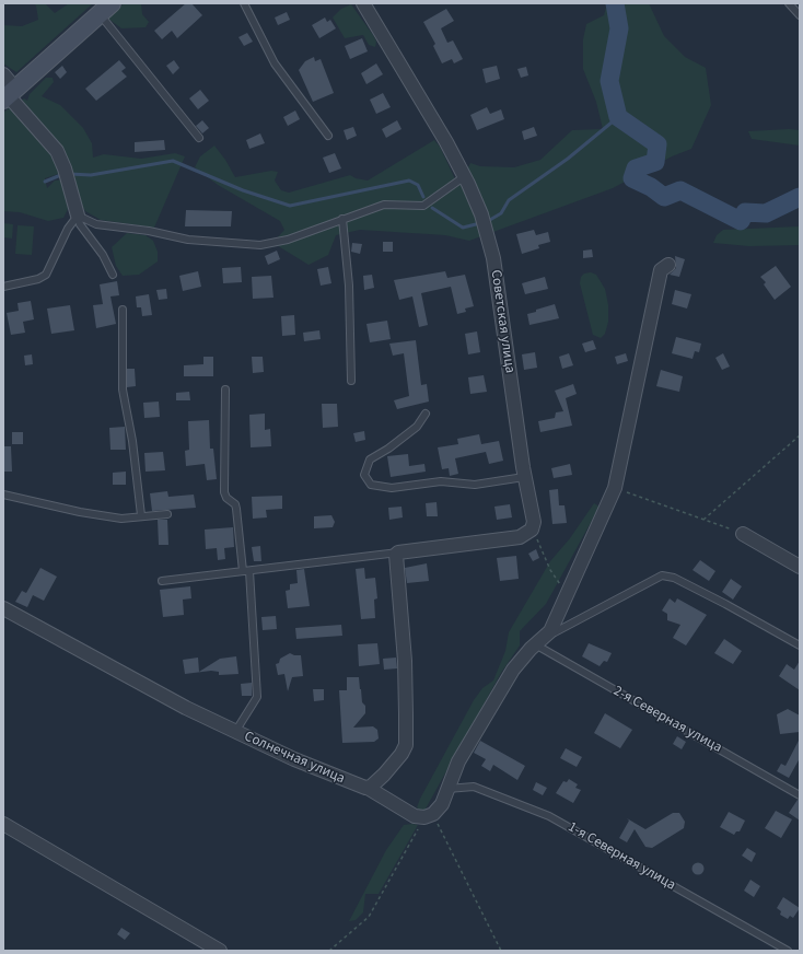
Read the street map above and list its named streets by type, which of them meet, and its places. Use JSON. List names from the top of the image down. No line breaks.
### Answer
{"streets":{"street":["Советская улица","Солнечная улица"],"lane":["2-я Северная улица","1-я Северная улица"]}}
